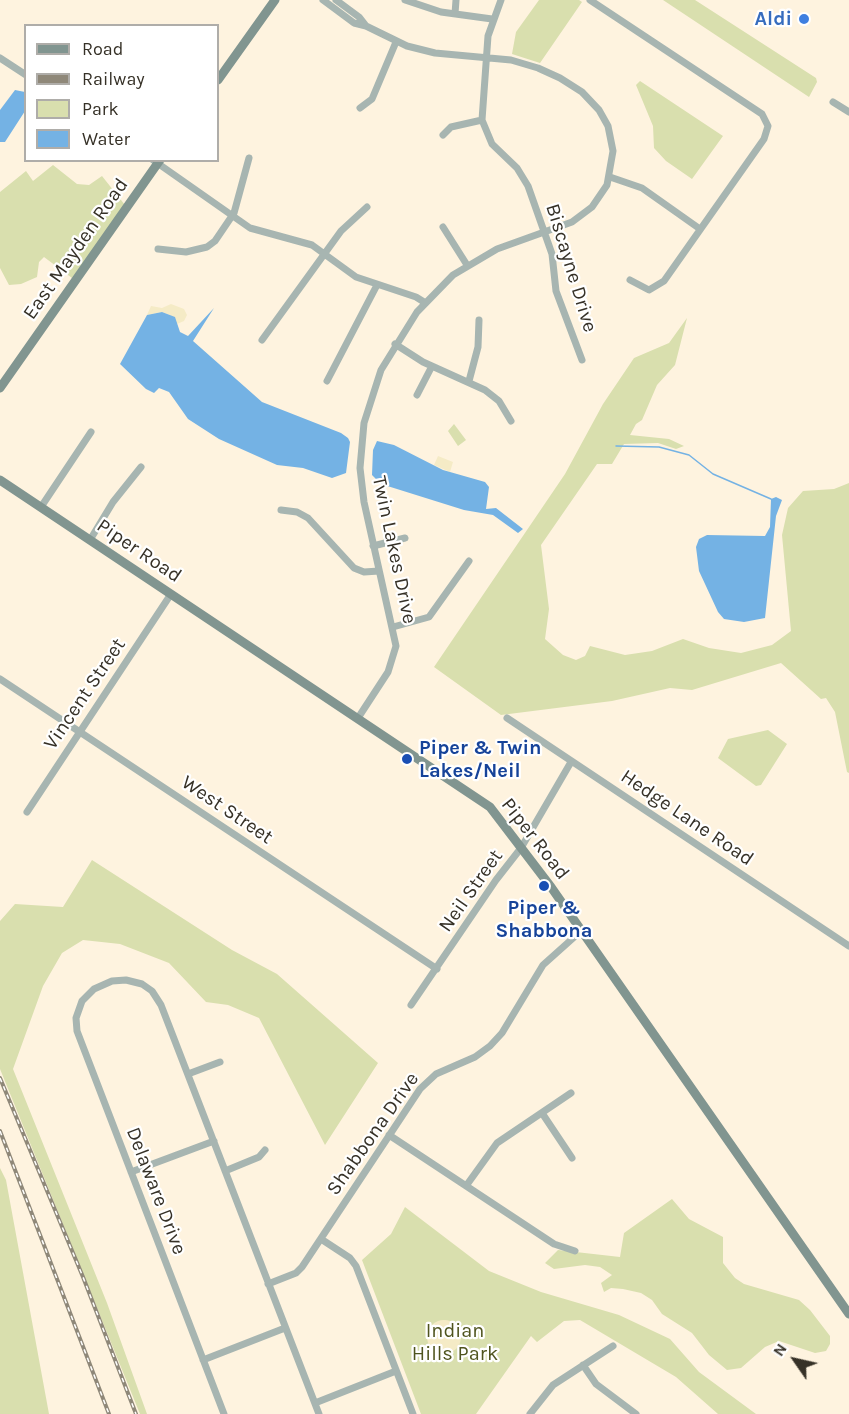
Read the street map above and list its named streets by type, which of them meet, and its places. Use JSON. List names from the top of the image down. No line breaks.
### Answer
{"streets":{"street":["East Mayden Road","Biscayne Drive","Twin Lakes Drive","Piper Road","Vincent Street","West Street","Hedge Lane Road","Neil Street","Shabbona Drive","Delaware Drive"]},"crossings":[["Biscayne Drive","Twin Lakes Drive"],["Twin Lakes Drive","Piper Road"],["Piper Road","Vincent Street"],["Piper Road","Neil Street"],["Piper Road","Shabbona Drive"],["Vincent Street","West Street"],["West Street","Neil Street"],["Hedge Lane Road","Neil Street"]],"parks":["Indian Hills Park"],"places":["Aldi","Piper & Twin Lakes/Neil","Piper & Shabbona"],"legend":["Road","Railway","Park","Water"],"north":"top left"}
